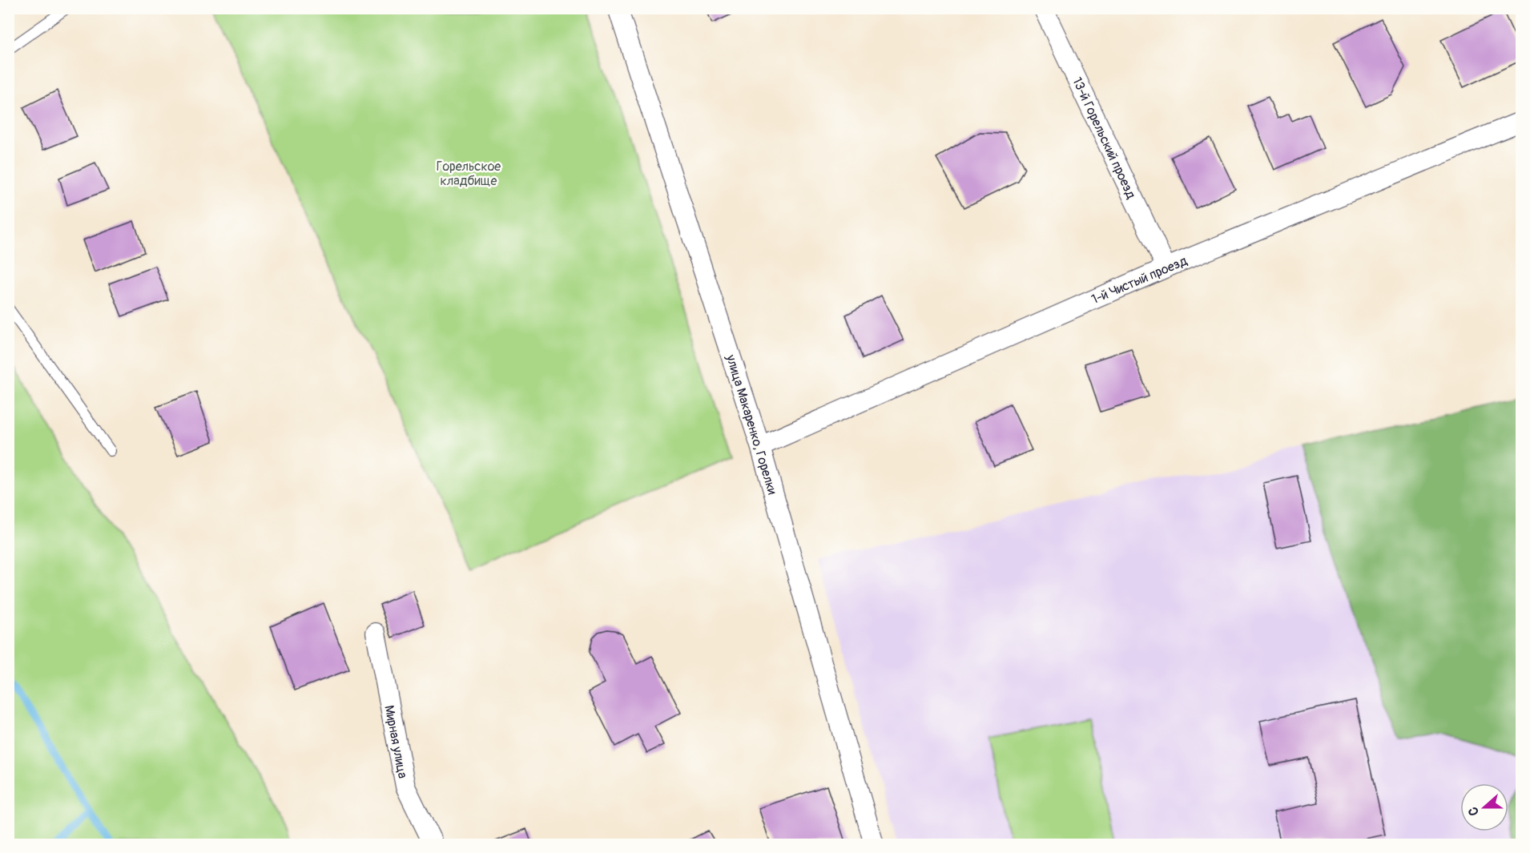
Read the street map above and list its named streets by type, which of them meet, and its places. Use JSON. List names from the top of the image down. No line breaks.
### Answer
{"streets":{"street":["13-й Горельский проезд","1-й Чистый проезд","улица Макаренко, Горелки","Мирная улица"]},"crossings":[["13-й Горельский проезд","1-й Чистый проезд"],["1-й Чистый проезд","улица Макаренко, Горелки"]],"parks":["Горельское кладбище"],"north":"left"}
